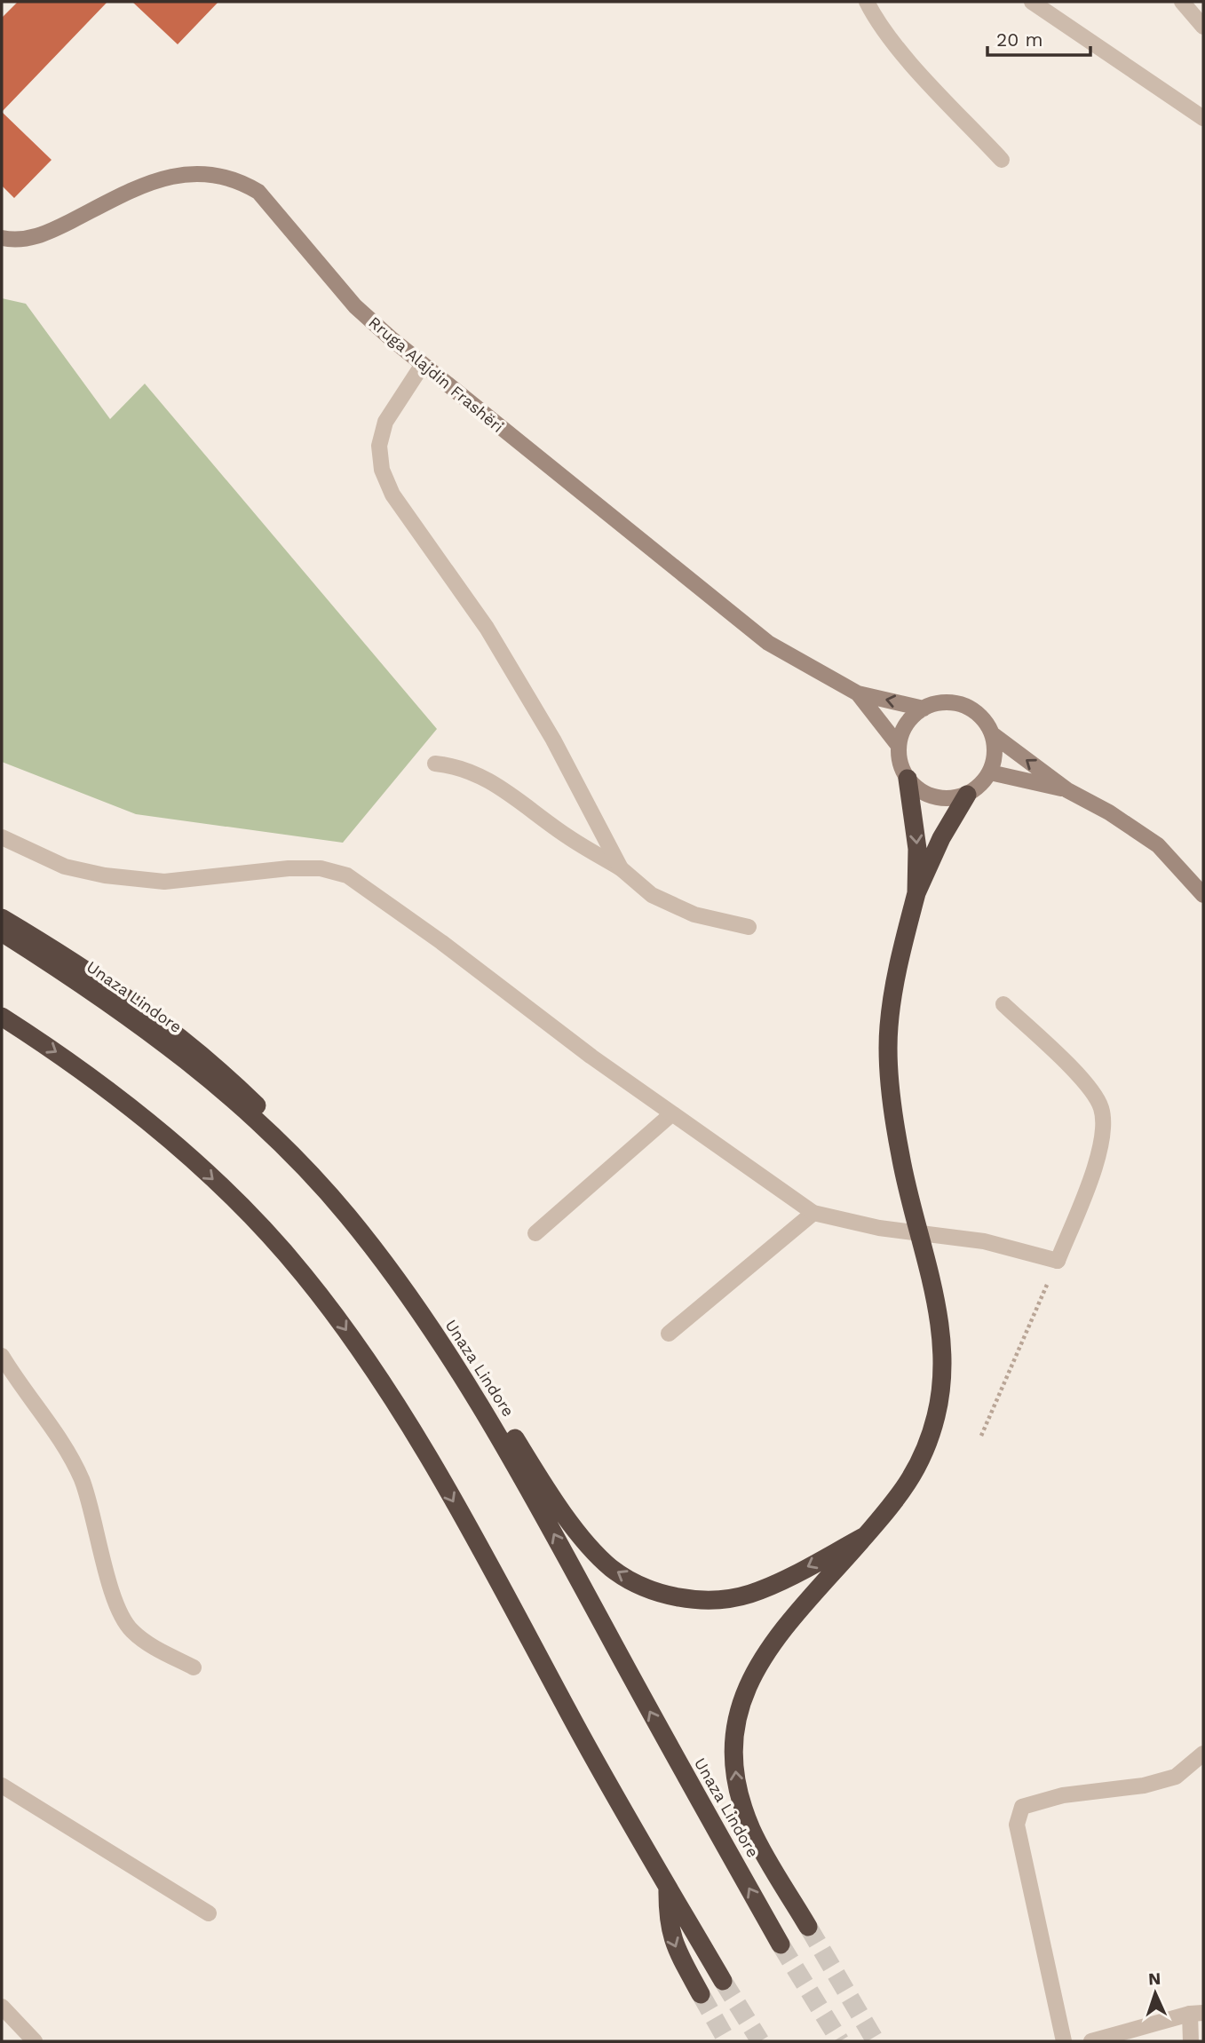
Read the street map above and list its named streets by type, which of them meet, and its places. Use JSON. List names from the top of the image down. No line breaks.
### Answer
{"streets":{"highway":["Unaza Lindore"],"main road":["Rruga Alajdin Frashëri"]},"scale_bar":"20 m","north":"top"}
